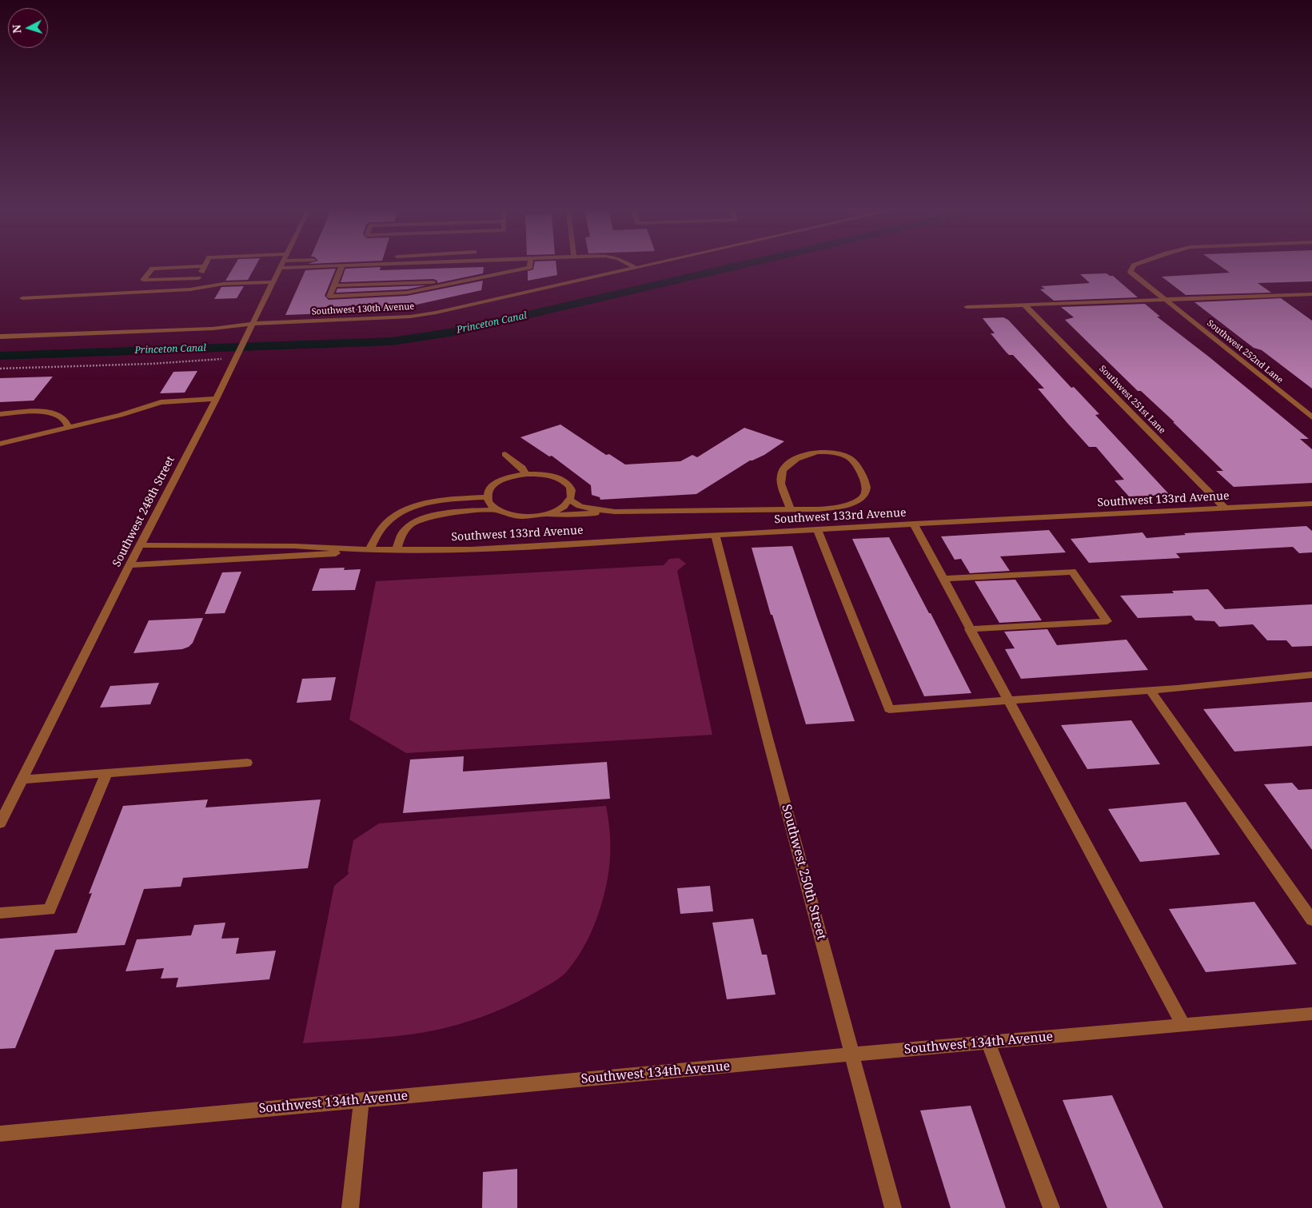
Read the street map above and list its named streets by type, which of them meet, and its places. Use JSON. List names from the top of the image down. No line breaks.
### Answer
{"streets":{"street":["Southwest 130th Avenue","Southwest 252nd Lane","Southwest 251st Lane","Southwest 133rd Avenue","Southwest 248th Street","Southwest 250th Street","Southwest 134th Avenue"]},"crossings":[["Southwest 130th Avenue","Southwest 248th Street"],["Southwest 251st Lane","Southwest 133rd Avenue"],["Southwest 133rd Avenue","Southwest 248th Street"],["Southwest 133rd Avenue","Southwest 250th Street"],["Southwest 250th Street","Southwest 134th Avenue"]],"water":["Princeton Canal"],"north":"left"}
